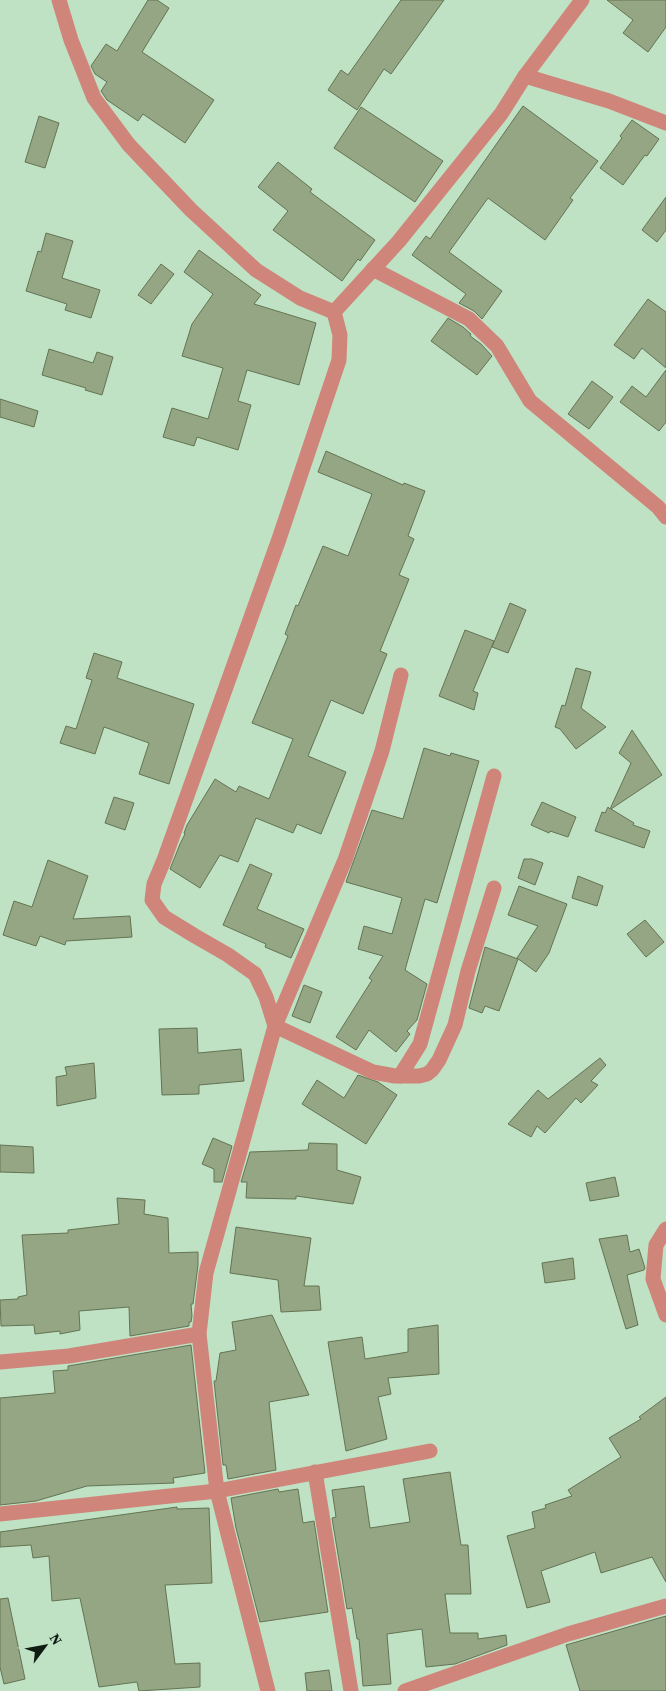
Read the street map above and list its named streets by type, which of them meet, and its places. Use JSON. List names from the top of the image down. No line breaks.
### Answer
{"north":"top right"}
